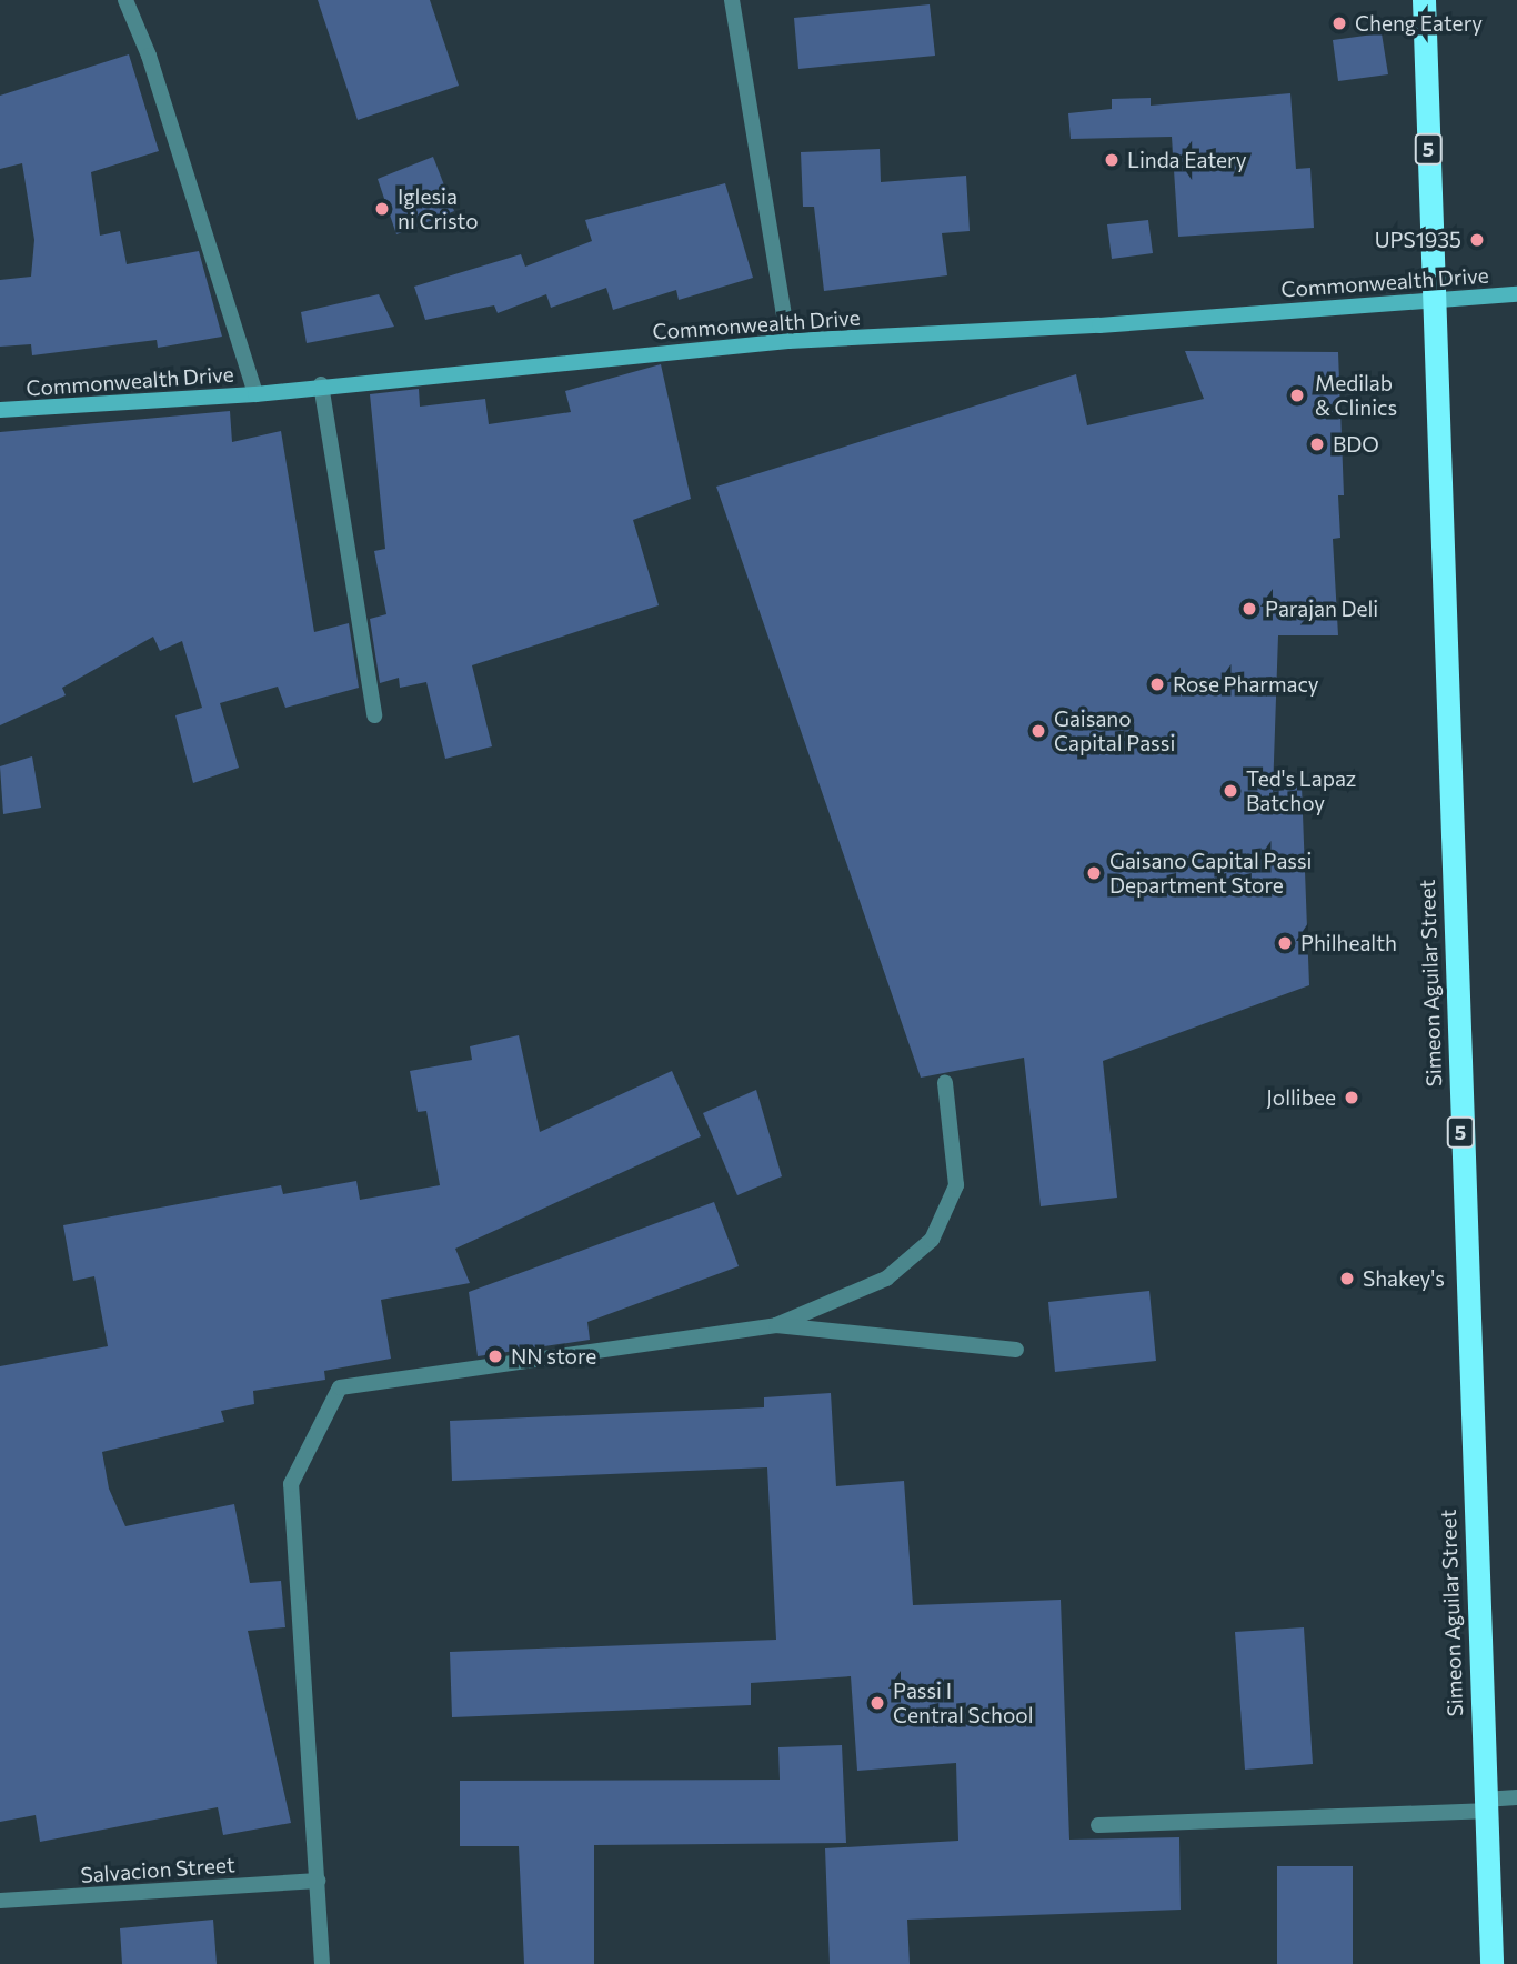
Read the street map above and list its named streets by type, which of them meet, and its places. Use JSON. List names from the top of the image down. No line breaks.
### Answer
{"streets":{"highway":["5","Simeon Aguilar Street"],"street":["Commonwealth Drive","Salvacion Street"]},"crossings":[["Commonwealth Drive","Simeon Aguilar Street"]],"places":["Cheng Eatery","Linda Eatery","Iglesia ni Cristo","UPS1935","Medilab & Clinics","BDO","Parajan Deli","Rose Pharmacy","Gaisano Capital Passi","Ted's Lapaz Batchoy","Gaisano Capital Passi Department Store","Philhealth","Jollibee","Shakey's","NN store","Passi I Central School"]}
